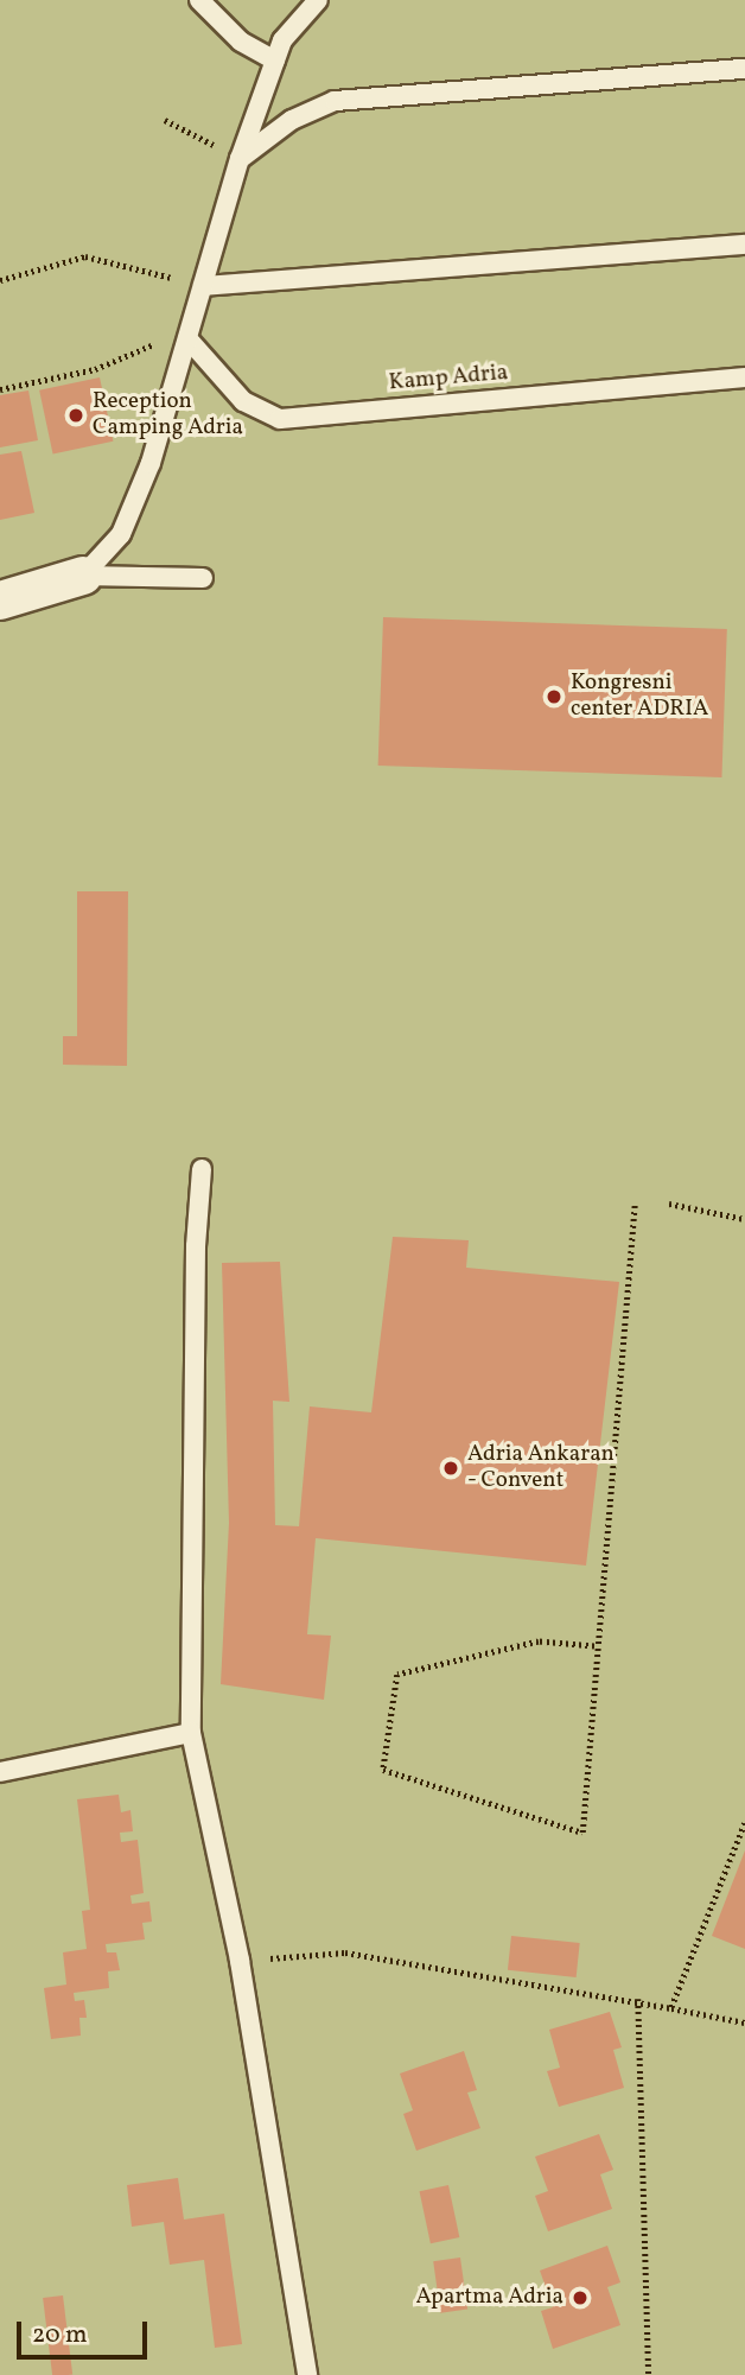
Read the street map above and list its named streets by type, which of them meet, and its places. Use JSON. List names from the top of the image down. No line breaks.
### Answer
{"streets":{"lane":["Kamp Adria"]},"places":["Reception Camping Adria","Kongresni center ADRIA","Adria Ankaran - Convent","Apartma Adria"],"scale_bar":"20 m"}
